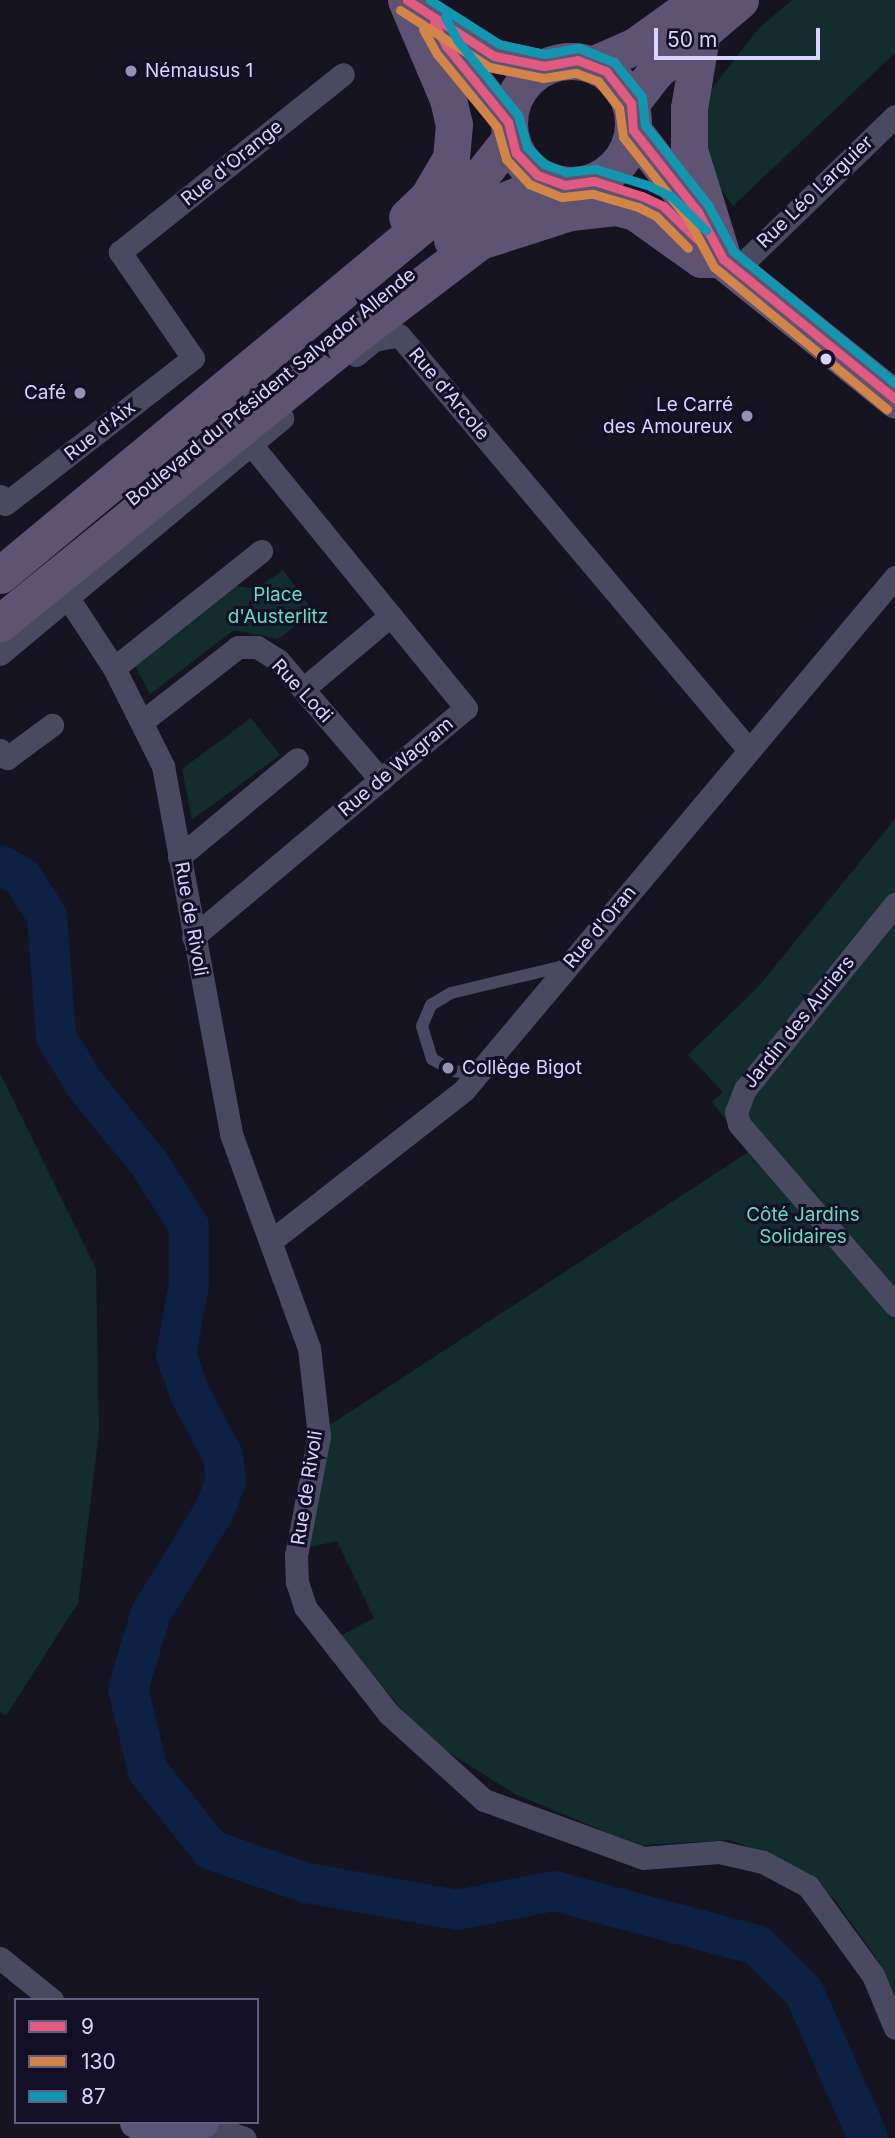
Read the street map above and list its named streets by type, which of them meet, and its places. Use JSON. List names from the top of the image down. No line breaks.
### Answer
{"streets":{"main road":["Boulevard du Président Salvador Allende"],"street":["Rue d'Orange","Rue Léo Larguier","Rue d'Arcole","Rue d'Aix","Rue Lodi","Rue de Wagram","Rue de Rivoli","Rue d'Oran","Jardin des Auriers"]},"crossings":[["Rue d'Orange","Rue d'Aix"],["Rue d'Arcole","Rue de Wagram"],["Rue d'Arcole","Rue de Rivoli"],["Rue d'Arcole","Rue d'Oran"],["Rue Lodi","Rue de Wagram"],["Rue Lodi","Rue de Rivoli"],["Rue de Wagram","Rue de Rivoli"],["Rue de Rivoli","Rue d'Oran"]],"parks":["Place d'Austerlitz","Côté Jardins Solidaires"],"places":["Némausus 1","Café","Le Carré des Amoureux","Collège Bigot"],"lines":["transit line 9","transit line 87","transit line 130"],"legend":["9","130","87"],"scale_bar":"50 m"}
